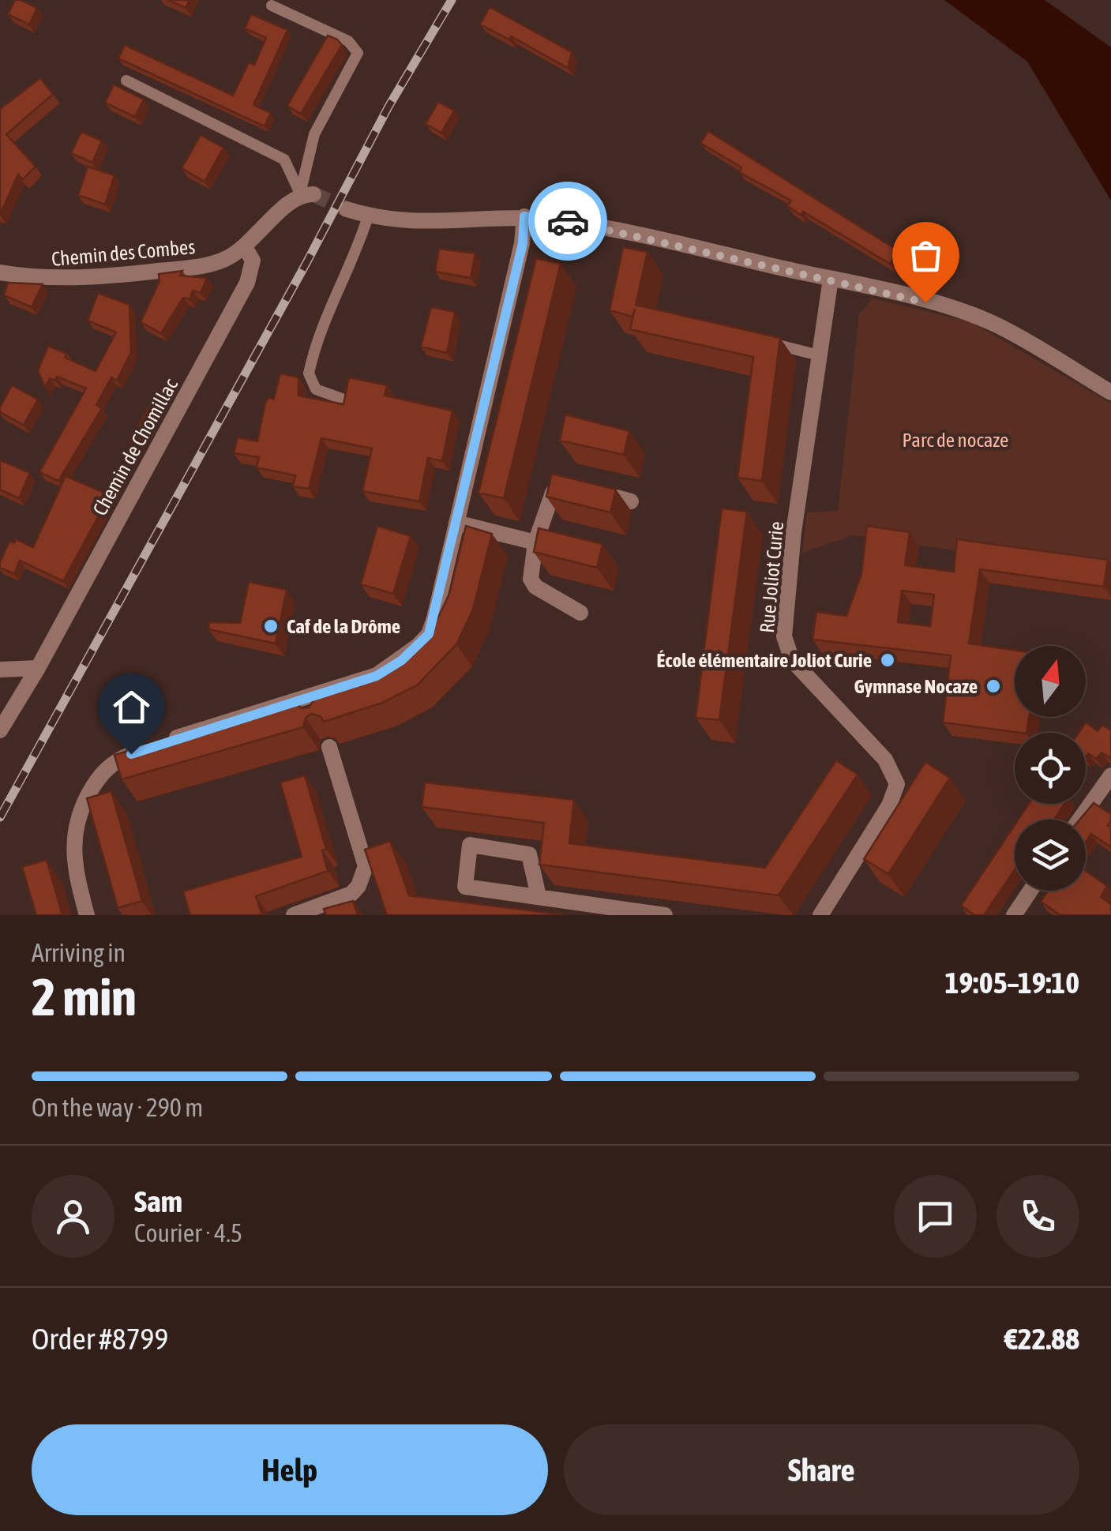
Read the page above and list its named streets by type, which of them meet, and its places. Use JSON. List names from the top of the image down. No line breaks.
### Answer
{"streets":{"street":["Chemin des Combes","Chemin de Chomillac","Rue Joliot Curie"]},"crossings":[["Chemin des Combes","Chemin de Chomillac"]],"parks":["Parc de nocaze"],"places":["Caf de la Drôme","École élémentaire Joliot Curie","Gymnase Nocaze"],"north":"top","page":{"heading":["2 min","Arriving in","19:05–19:10"],"panel":["Sam","Courier · 4.5","Order #8799","€22.88"],"bar":"On the way · 290 m","buttons":["Help","Share"]}}
